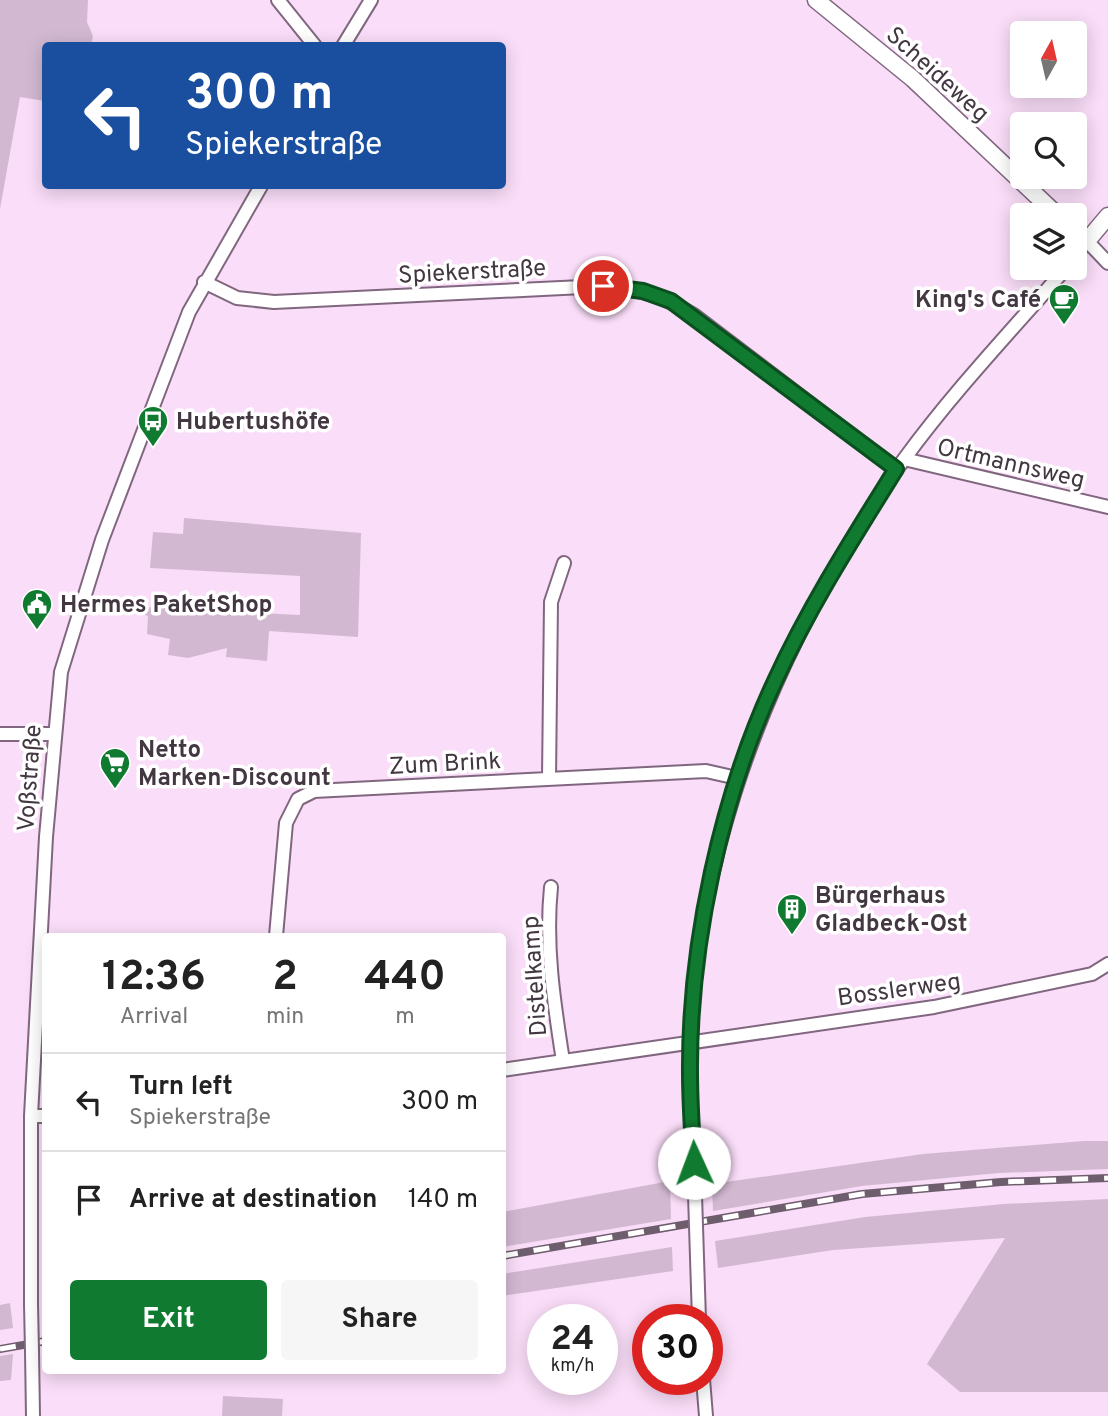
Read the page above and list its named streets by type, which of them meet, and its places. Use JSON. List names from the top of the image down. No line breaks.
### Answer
{"streets":{"street":["Scheideweg","Spiekerstraße","Ortmannsweg","Zum Brink","Voßstraße","Distelkamp","Bosslerweg"]},"crossings":[["Spiekerstraße","Ortmannsweg"],["Spiekerstraße","Voßstraße"],["Distelkamp","Bosslerweg"]],"places":{"cafe":["King's Café"],"bus stop":["Hubertushöfe"],"public building":["Hermes PaketShop"],"supermarket":["Netto Marken-Discount"],"building":["Bürgerhaus Gladbeck-Ost"]},"north":"top","page":{"turn":["300 m","Spiekerstraße"],"eta":["12:36","Arrival","2","min","440","m"],"list":[{"name":"Turn left","note":"Spiekerstraße","value":"300 m"},{"name":"Arrive at destination","value":"140 m"}],"buttons":["Exit","Share"],"speed":"24 km/h","limit":"30"}}
